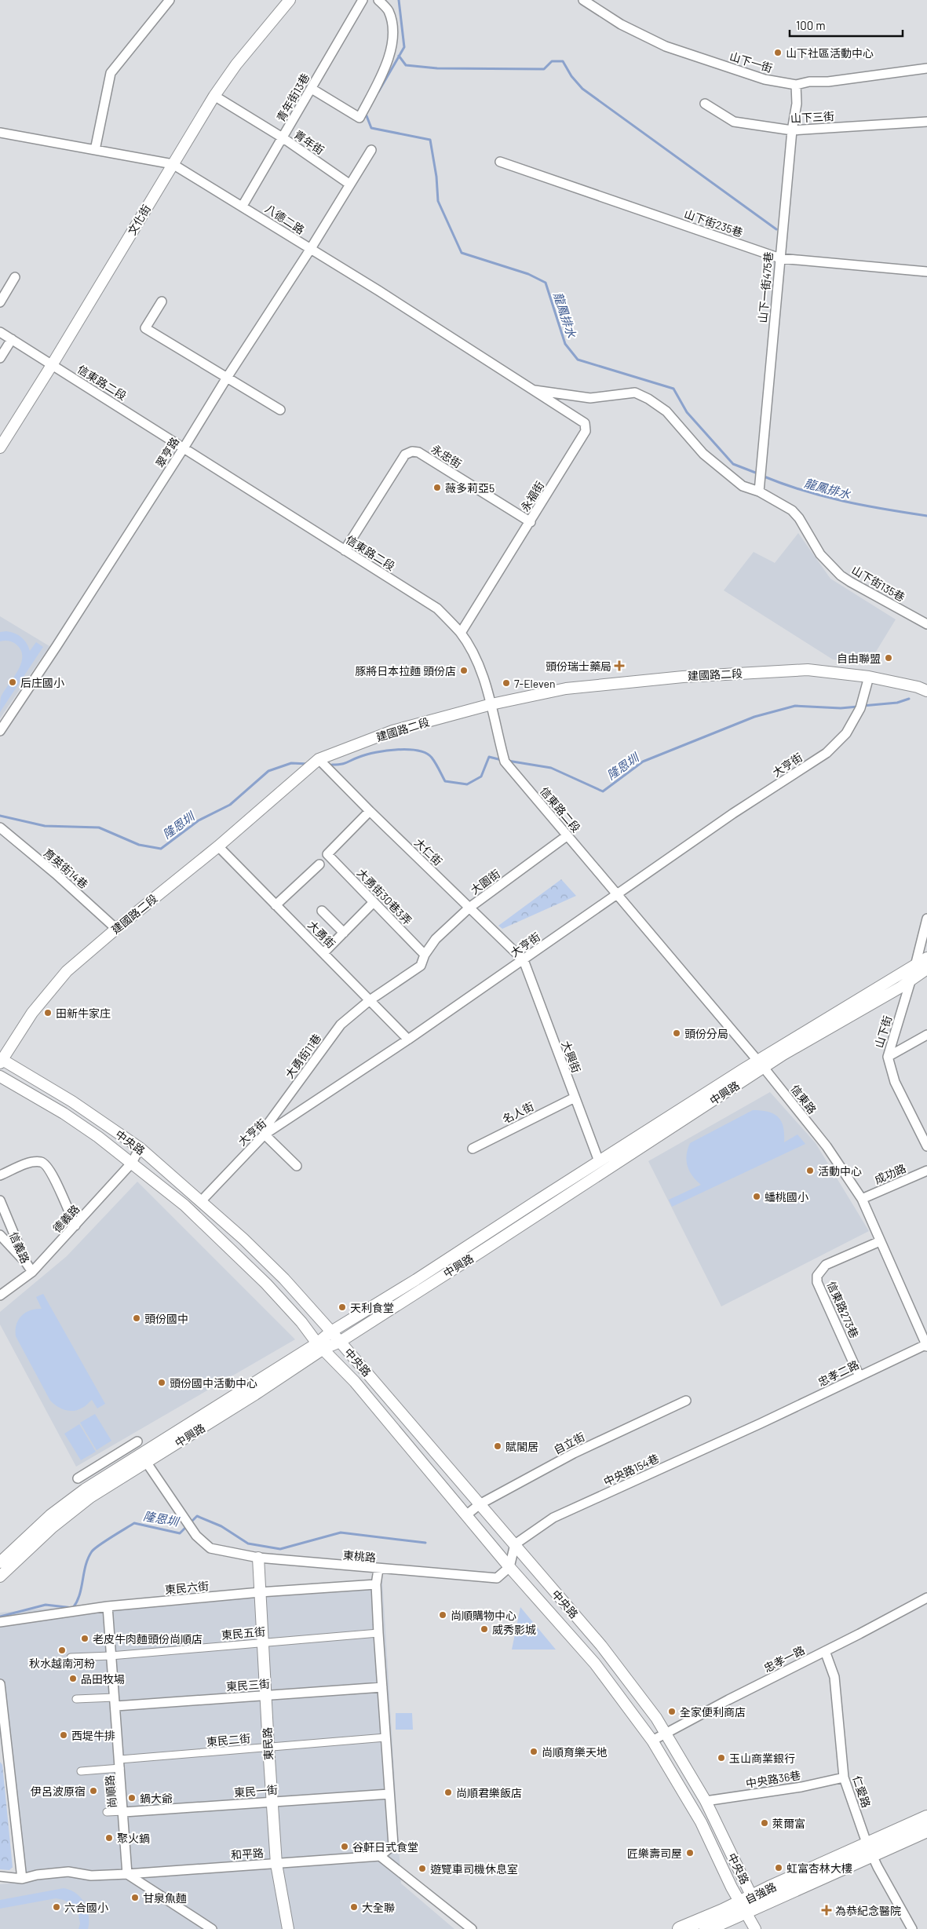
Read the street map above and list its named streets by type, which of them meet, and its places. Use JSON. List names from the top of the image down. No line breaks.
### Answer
{"streets":{"main road":["自強路"],"street":["山下一街","青年街13巷","山下三街","青年街","八德二路","文化街","山下街235巷","山下一街475巷","信東路二段","翠亨路","永忠街","永福街","山下街135巷","建國路二段","大亨街","大仁街","育英街14巷","大園街","大勇街30巷3弄","大勇街","山下街","大勇街11巷","大興街","中興路","信東路","名人街","中央路","成功路","德義路","信義路","信東路273巷","忠孝二路","自立街","中央路154巷","東桃路","東民六街","東民五街","忠孝一路","東民三街","東民二街","東民路","中央路36巷","東民一街","尚順路","仁愛路","和平路"]},"crossings":[["山下一街","山下一街475巷"],["青年街13巷","青年街"],["青年街13巷","八德二路"],["山下三街","山下一街475巷"],["青年街","文化街"],["青年街","翠亨路"],["八德二路","文化街"],["八德二路","翠亨路"],["八德二路","永福街"],["八德二路","山下街135巷"],["文化街","信東路二段"],["山下街235巷","山下一街475巷"],["山下一街475巷","山下街135巷"],["信東路二段","翠亨路"],["信東路二段","永忠街"],["信東路二段","永福街"],["信東路二段","建國路二段"],["信東路二段","大亨街"],["信東路二段","大園街"],["信東路二段","信東路"],["永忠街","永福街"],["永福街","山下街135巷"],["建國路二段","大亨街"],["建國路二段","大仁街"],["建國路二段","育英街14巷"],["建國路二段","大勇街"],["建國路二段","中央路"],["大亨街","大仁街"],["大亨街","大勇街"],["大亨街","大勇街11巷"],["大亨街","大興街"],["大亨街","信東路"],["大亨街","中央路"],["大仁街","大園街"],["大仁街","大勇街30巷3弄"],["大仁街","大興街"],["大園街","大勇街30巷3弄"],["大園街","大勇街"],["大園街","大勇街11巷"],["大勇街","大勇街11巷"],["山下街","中興路"],["大興街","中興路"],["大興街","名人街"],["中興路","信東路"],["中興路","中央路"],["中興路","東桃路"],["信東路","成功路"],["信東路","信東路273巷"],["信東路","忠孝二路"],["中央路","德義路"],["中央路","自立街"],["中央路","中央路154巷"],["中央路","東桃路"],["中央路","忠孝一路"],["中央路","中央路36巷"],["中央路","自強路"],["德義路","信義路"],["信東路273巷","忠孝二路"],["忠孝二路","中央路154巷"],["東桃路","東民路"],["東民六街","東民路"],["東民六街","尚順路"],["東民五街","東民路"],["東民五街","尚順路"],["忠孝一路","仁愛路"],["東民三街","東民路"],["東民三街","尚順路"],["東民二街","東民路"],["東民二街","尚順路"],["東民路","東民一街"],["東民路","和平路"],["中央路36巷","仁愛路"],["東民一街","尚順路"],["尚順路","和平路"],["仁愛路","自強路"]],"water":["龍鳳排水","隆恩圳"],"places":{"other":["山下社區活動中心","薇多莉亞5","自由聯盟","豚將日本拉麵 頭份店","后庄國小","7-Eleven","田新牛家庄","頭份分局","活動中心","蟠桃國小","天利食堂","頭份國中","頭份國中活動中心","賦閣居","尚順購物中心","威秀影城","老皮牛肉麵頭份尚順店","秋水越南河粉","品田牧場","全家便利商店","西堤牛排","尚順育樂天地","玉山商業銀行","伊呂波原宿","尚順君樂飯店","鍋大爺","萊爾富","聚火鍋","谷軒日式食堂","匠樂壽司屋","虹富杏林大樓","遊覽車司機休息室","甘泉魚麵","六合國小","大全聯"],"health":["頭份瑞士藥局","為恭紀念醫院"]},"scale_bar":"100 m"}
